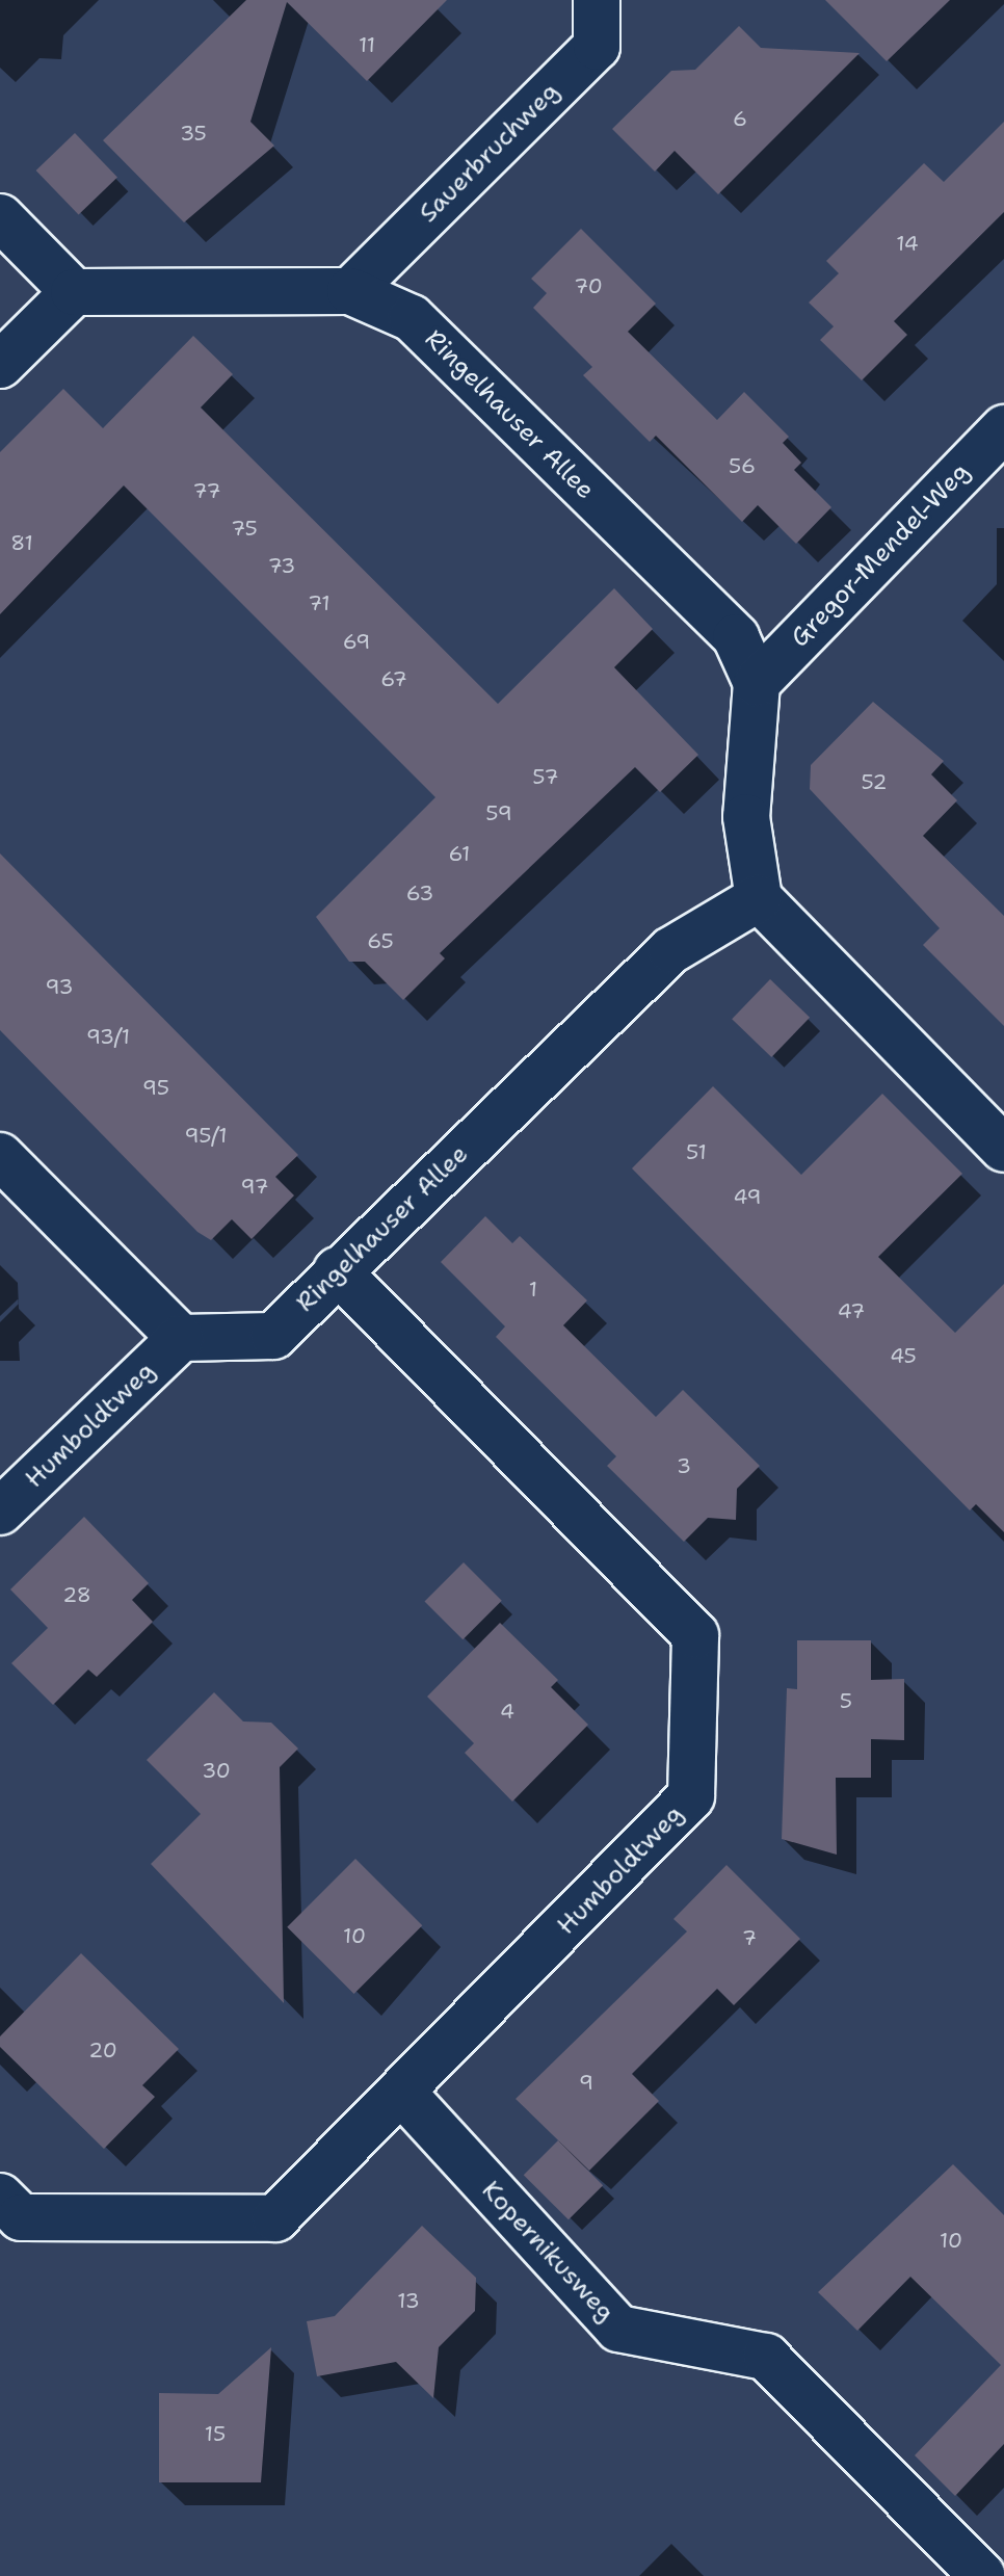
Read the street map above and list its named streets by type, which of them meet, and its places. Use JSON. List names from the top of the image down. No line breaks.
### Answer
{"streets":{"street":["Sauerbruchweg","Ringelhauser Allee","Gregor-Mendel-Weg","Humboldtweg","Kopernikusweg"]},"crossings":[["Sauerbruchweg","Ringelhauser Allee"],["Ringelhauser Allee","Gregor-Mendel-Weg"],["Ringelhauser Allee","Humboldtweg"],["Humboldtweg","Kopernikusweg"]],"house_numbers":["11","6","35","14","70","56","77","75","81","73","71","69","67","57","52","59","61","63","65","93","93/1","95","95/1","51","97","49","1","47","45","3","28","5","4","30","10","7","20","9","10","13","15"]}
